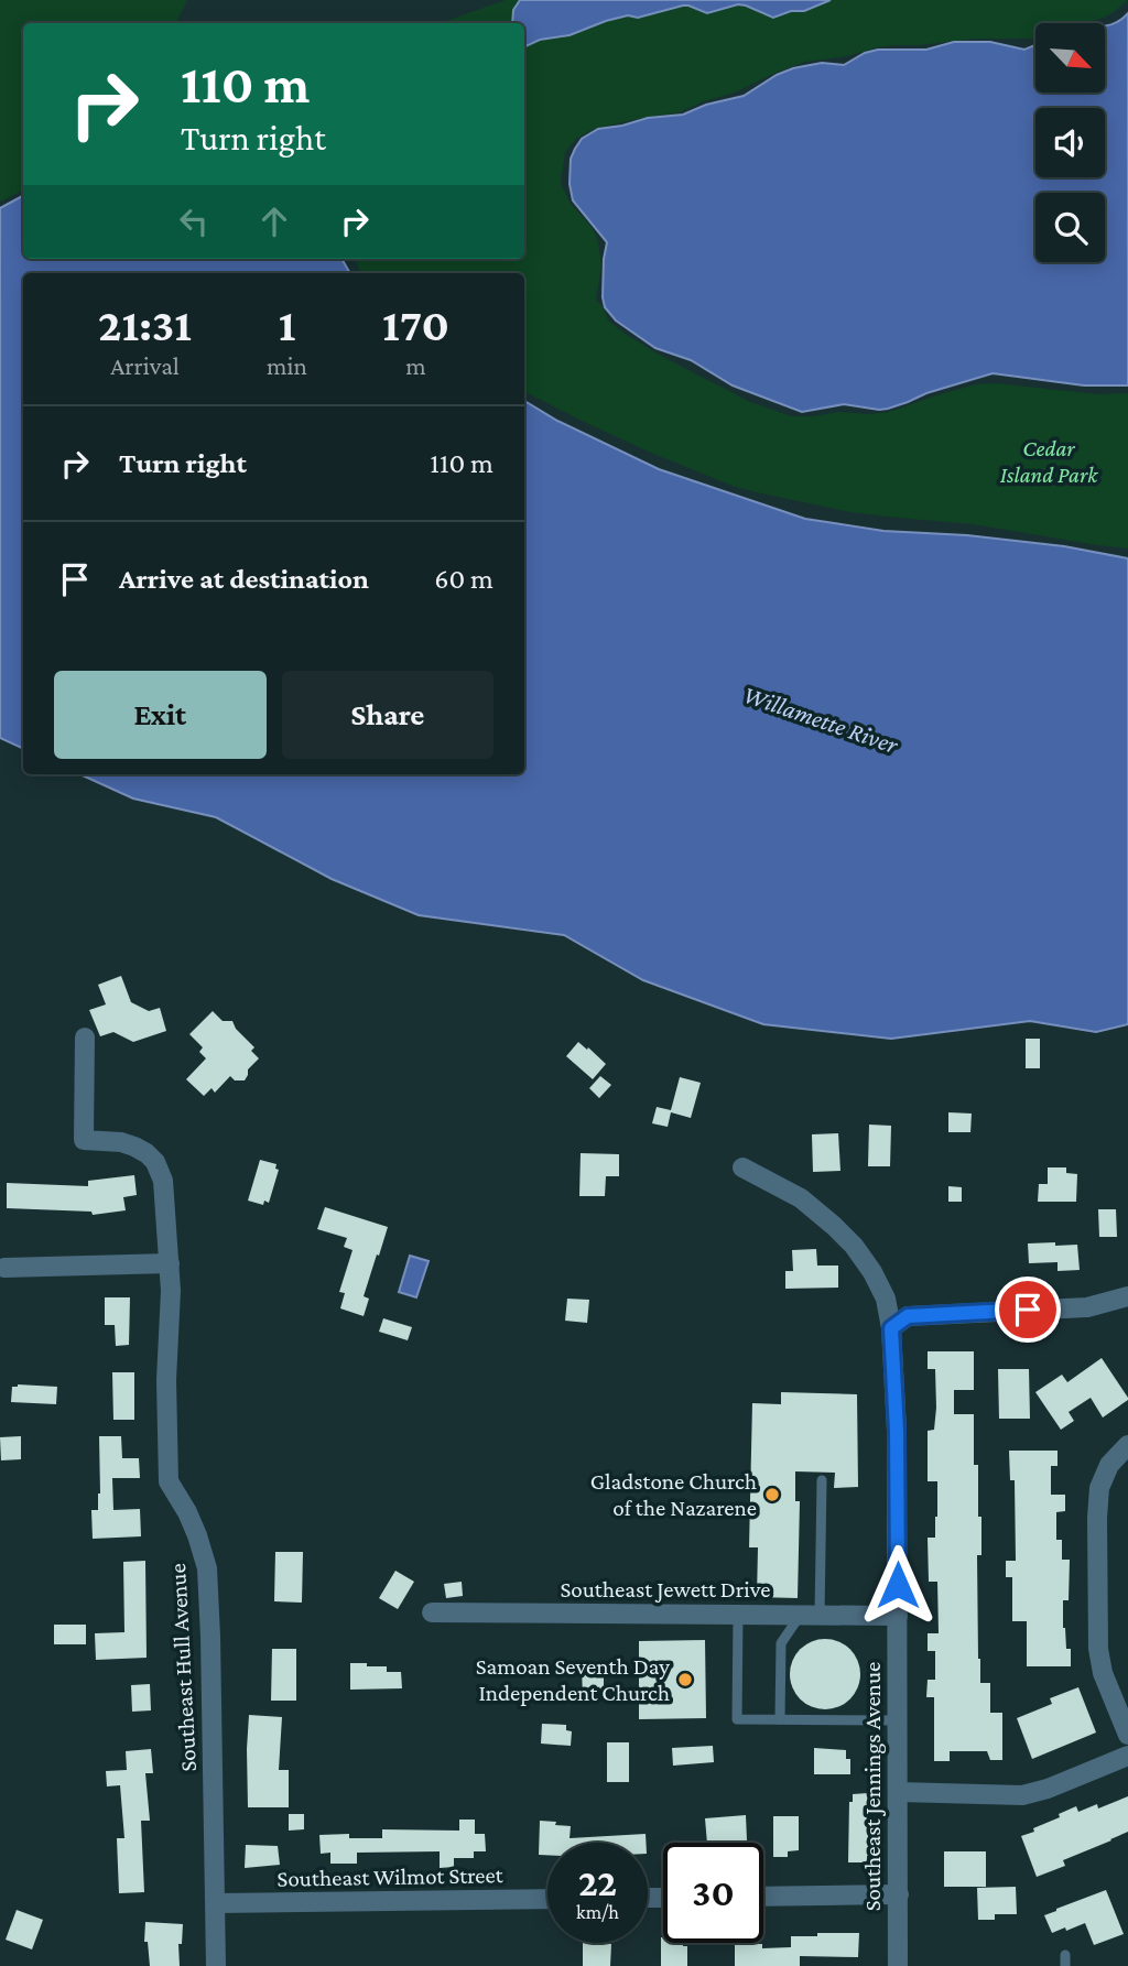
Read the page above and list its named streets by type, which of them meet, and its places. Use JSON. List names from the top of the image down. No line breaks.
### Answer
{"streets":{"street":["Southeast Jewett Drive","Southeast Hull Avenue","Southeast Jennings Avenue","Southeast Wilmot Street"]},"crossings":[["Southeast Jewett Drive","Southeast Jennings Avenue"],["Southeast Hull Avenue","Southeast Wilmot Street"]],"water":["Willamette River"],"parks":["Cedar Island Park"],"places":["Gladstone Church of the Nazarene","Samoan Seventh Day Independent Church"],"north":"bottom right","page":{"turn":["110 m","Turn right"],"eta":["21:31","Arrival","1","min","170","m"],"list":[{"name":"Turn right","value":"110 m"},{"name":"Arrive at destination","value":"60 m"}],"buttons":["Exit","Share"],"speed":"22 km/h","limit":"30"}}
